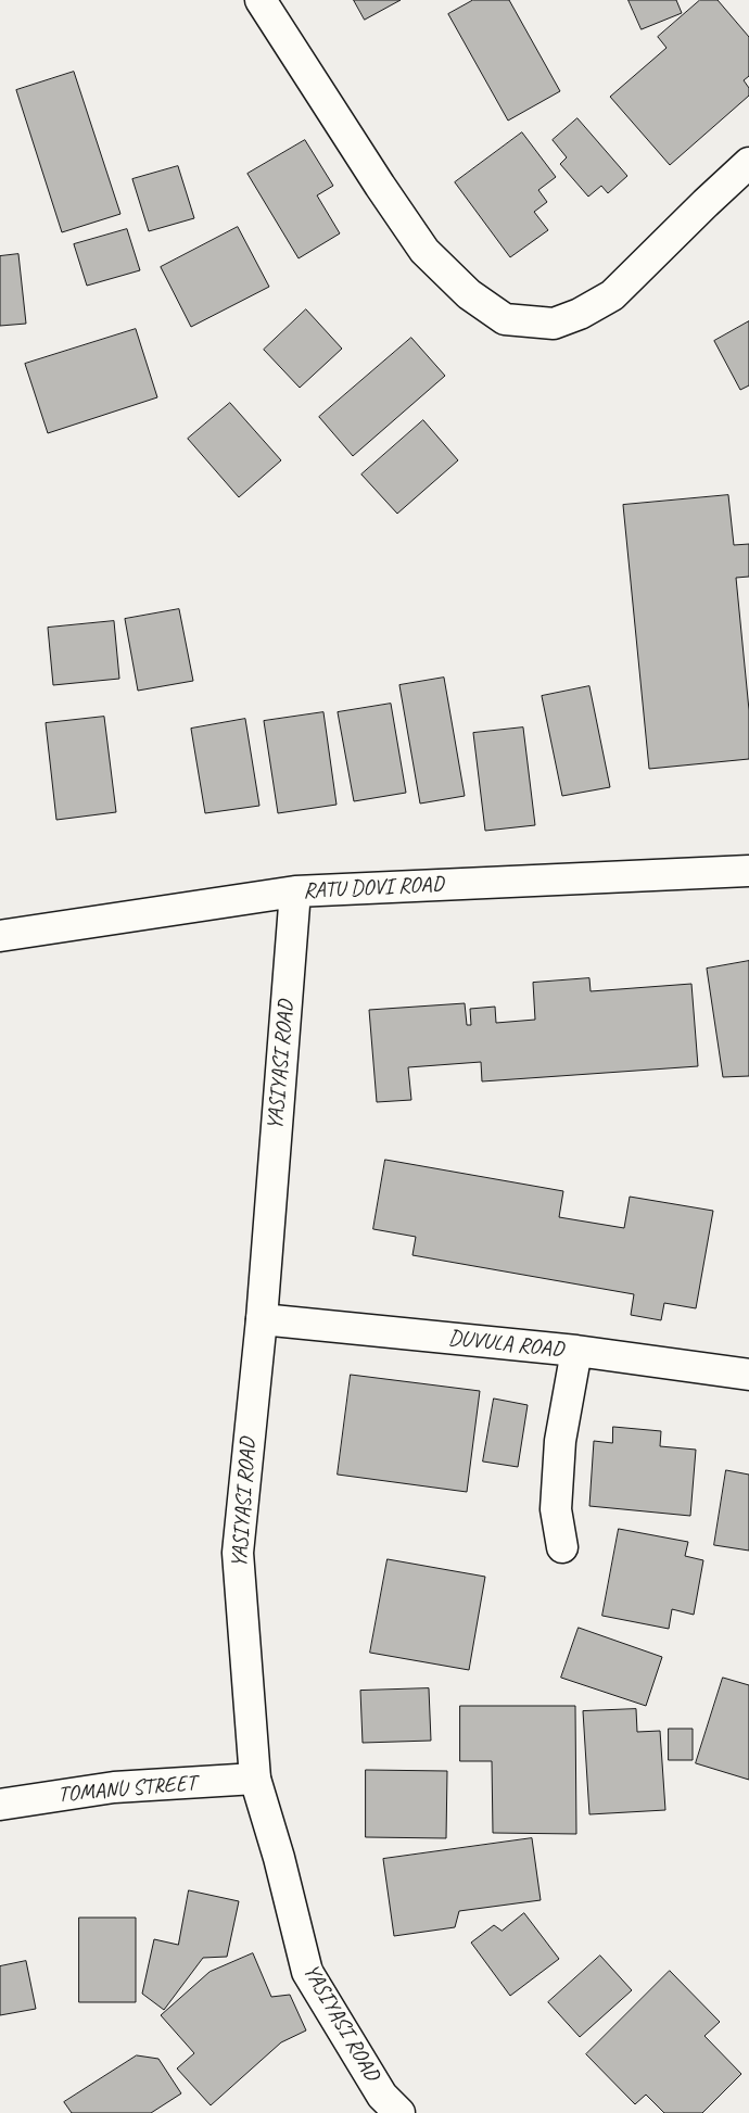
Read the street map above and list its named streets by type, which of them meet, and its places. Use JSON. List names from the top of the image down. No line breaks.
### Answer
{"streets":{"main road":["RATU DOVI ROAD","YASIYASI ROAD","DUVULA ROAD","TOMANU STREET"]},"crossings":[["RATU DOVI ROAD","YASIYASI ROAD"],["YASIYASI ROAD","DUVULA ROAD"],["YASIYASI ROAD","TOMANU STREET"]]}
